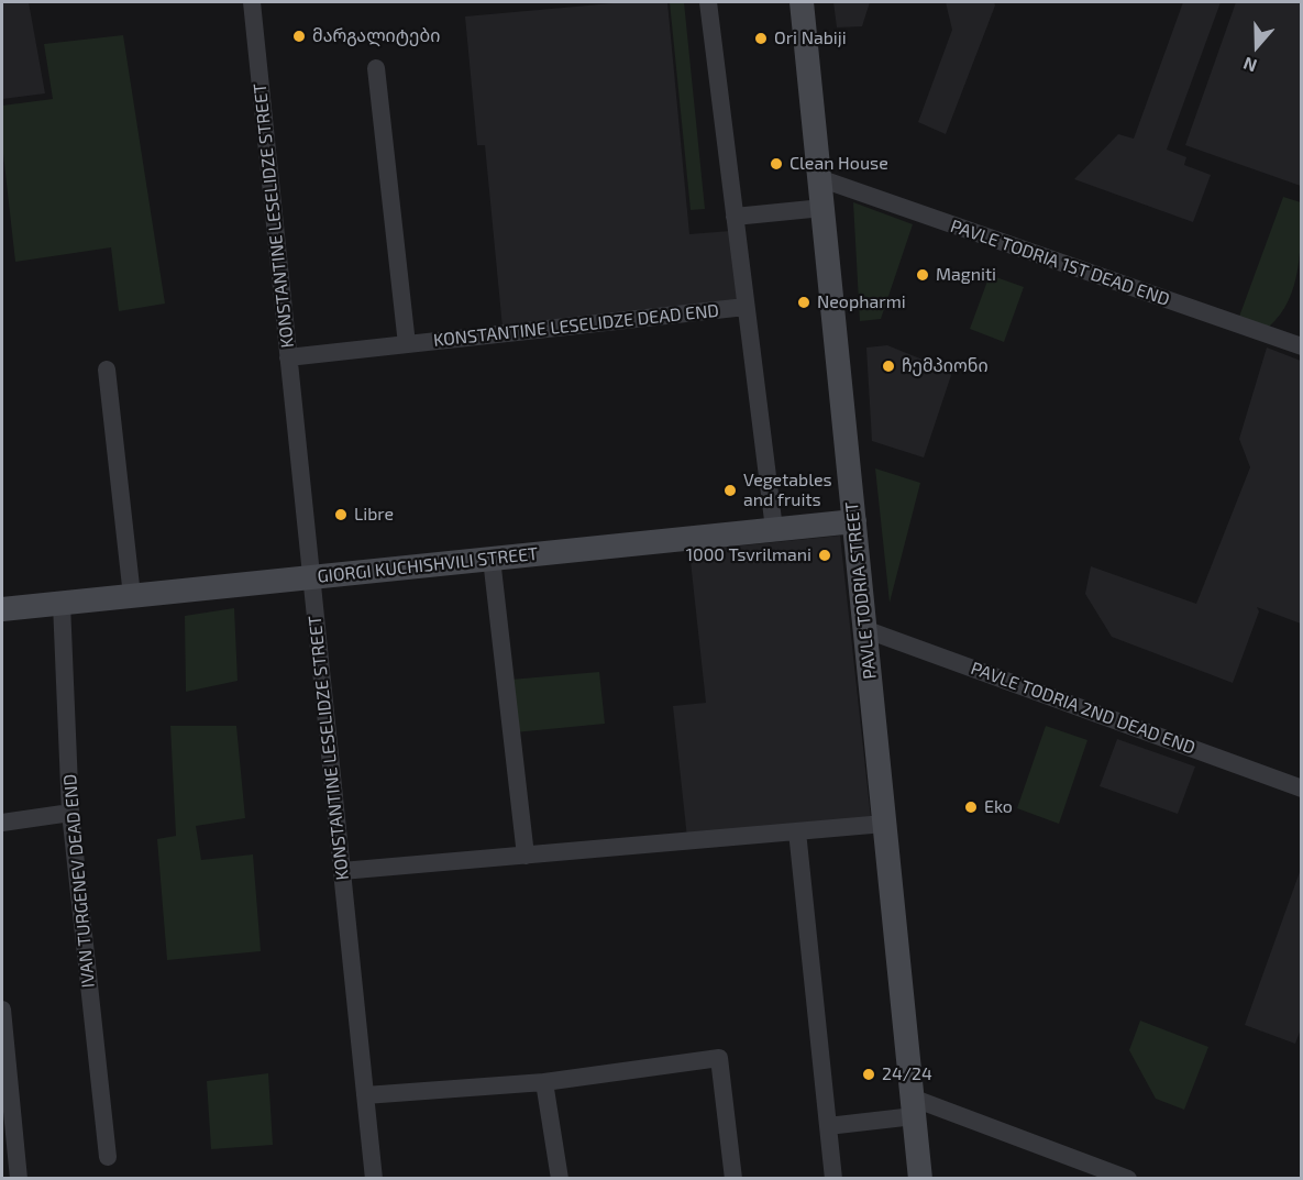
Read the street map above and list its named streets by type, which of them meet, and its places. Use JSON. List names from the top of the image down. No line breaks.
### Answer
{"streets":{"street":["KONSTANTINE LESELIDZE STREET","PAVLE TODRIA 1ST DEAD END","KONSTANTINE LESELIDZE DEAD END","GIORGI KUCHISHVILI STREET","PAVLE TODRIA STREET","PAVLE TODRIA 2ND DEAD END","IVAN TURGENEV DEAD END"]},"crossings":[["KONSTANTINE LESELIDZE STREET","KONSTANTINE LESELIDZE DEAD END"],["KONSTANTINE LESELIDZE STREET","GIORGI KUCHISHVILI STREET"],["PAVLE TODRIA 1ST DEAD END","PAVLE TODRIA STREET"],["GIORGI KUCHISHVILI STREET","PAVLE TODRIA STREET"],["GIORGI KUCHISHVILI STREET","IVAN TURGENEV DEAD END"],["PAVLE TODRIA STREET","PAVLE TODRIA 2ND DEAD END"]],"places":["მარგალიტები","Ori Nabiji","Clean House","Magniti","Neopharmi","ჩემპიონი","Vegetables and fruits","Libre","1000 Tsvrilmani","Eko","24/24"],"north":"bottom"}
